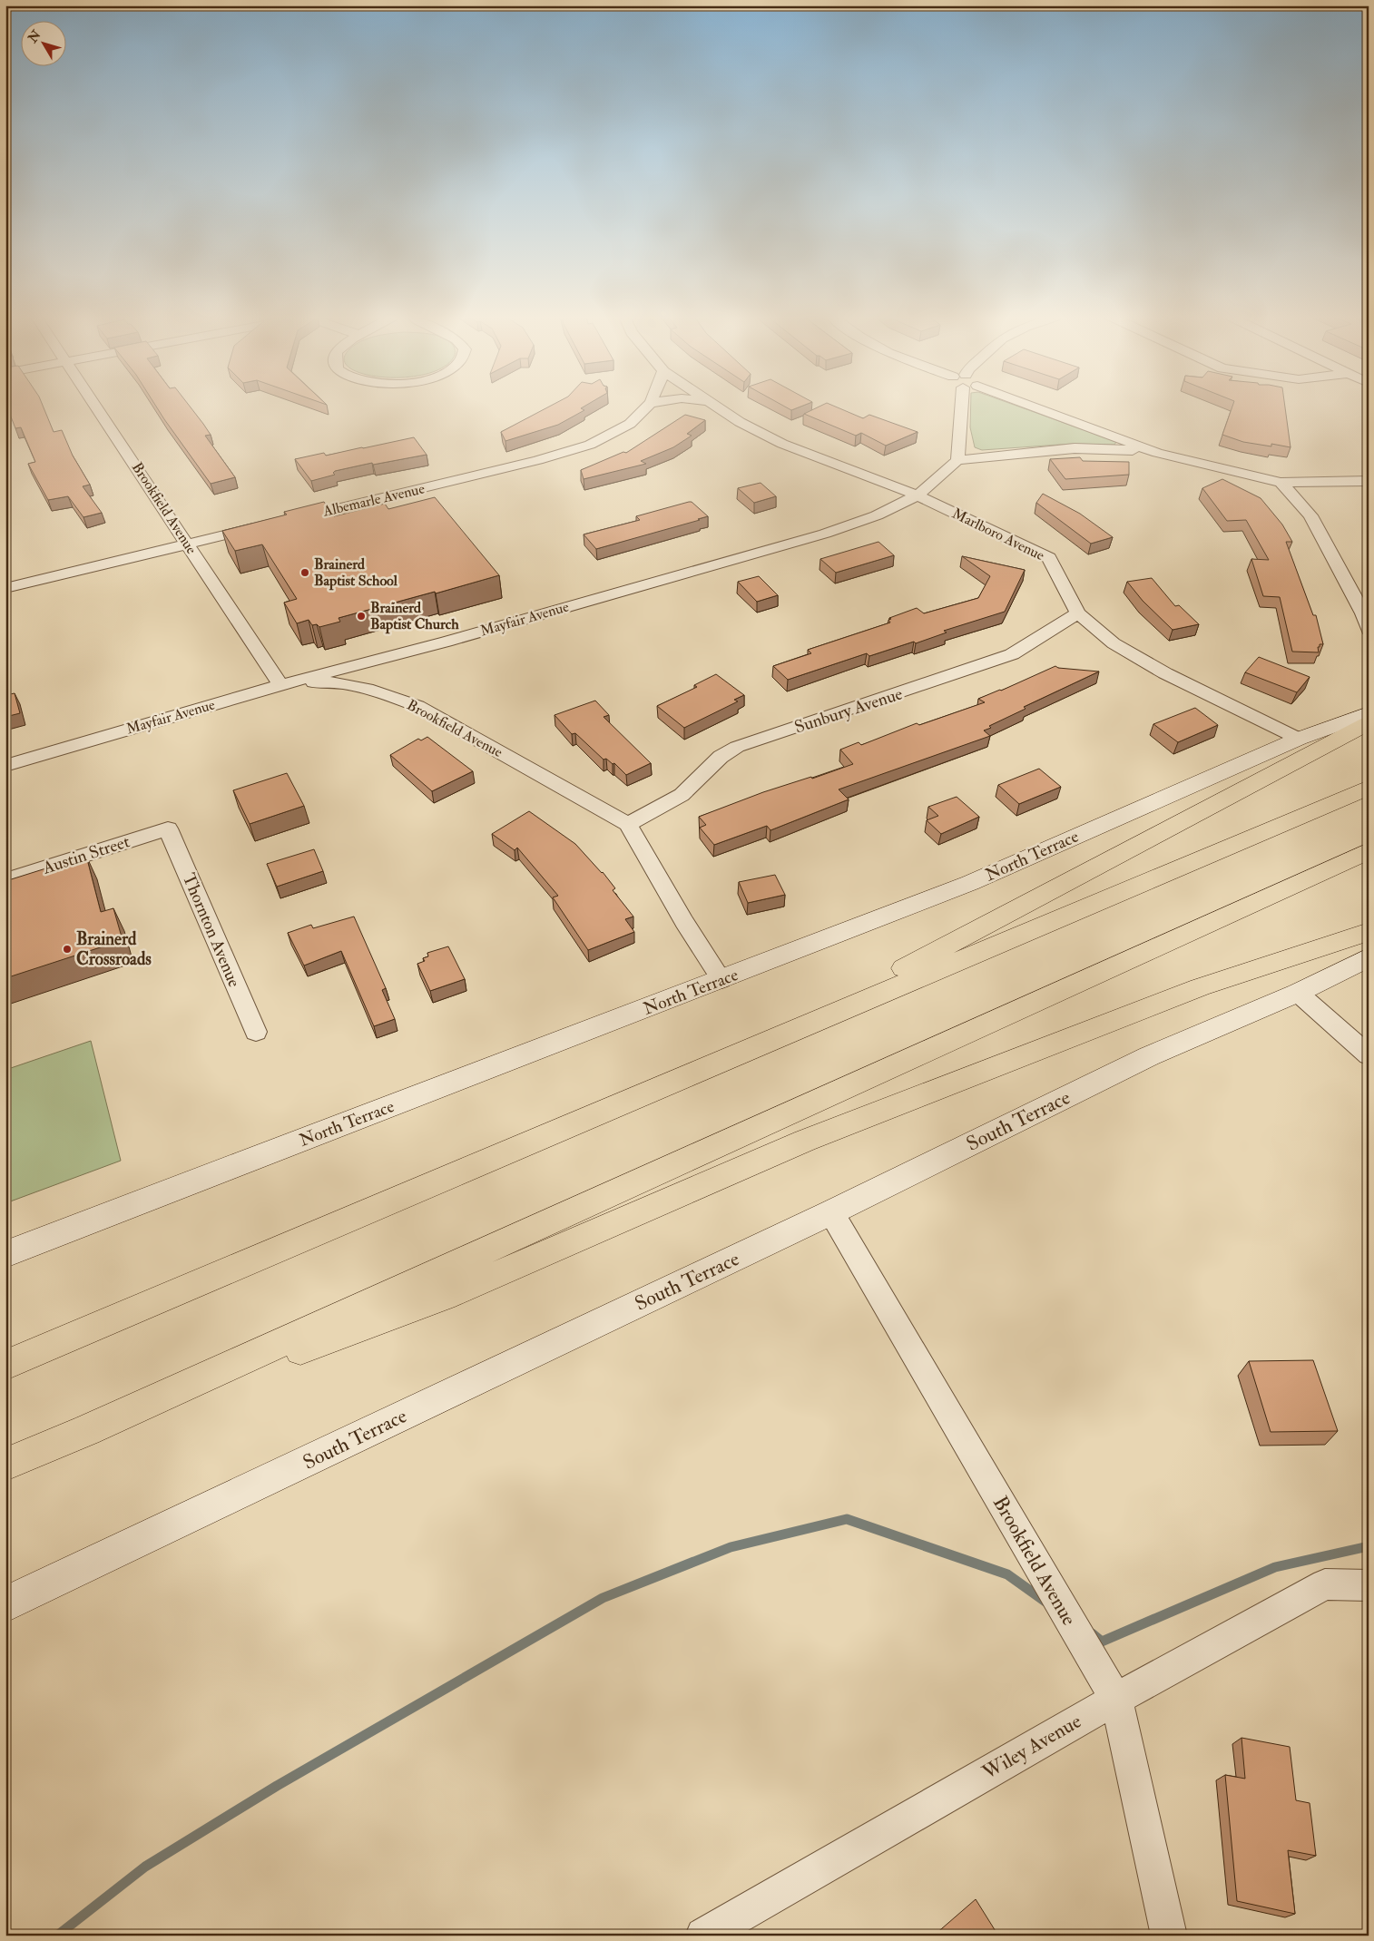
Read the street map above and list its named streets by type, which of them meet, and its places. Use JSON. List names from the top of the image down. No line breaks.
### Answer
{"streets":{"street":["Albemarle Avenue","Brookfield Avenue","Marlboro Avenue","Mayfair Avenue","Sunbury Avenue","Austin Street","North Terrace","Thornton Avenue","South Terrace","Wiley Avenue"]},"crossings":[["Brookfield Avenue","Mayfair Avenue"],["Brookfield Avenue","Sunbury Avenue"],["Brookfield Avenue","South Terrace"],["Brookfield Avenue","Wiley Avenue"],["Marlboro Avenue","Mayfair Avenue"],["Marlboro Avenue","Sunbury Avenue"],["Marlboro Avenue","North Terrace"],["Austin Street","Thornton Avenue"]],"places":["Brainerd Baptist School","Brainerd Baptist Church","Brainerd Crossroads"],"north":"top left"}
